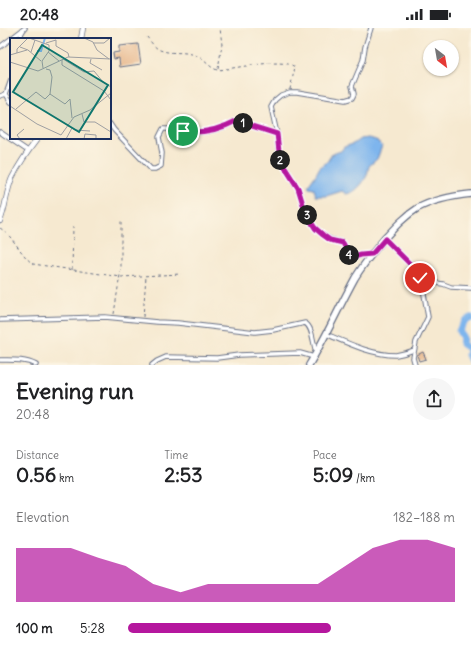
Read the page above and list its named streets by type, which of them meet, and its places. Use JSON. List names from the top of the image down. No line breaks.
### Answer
{"north":"bottom right","page":{"status":"20:48","pins":["1","2","3","4"],"heading":["Evening run","20:48"],"stats":[["Distance","0.56 km"],["Time","2:53"],["Pace","5:09 /km"]],"chart":["Elevation","182–188 m"],"list":[{"name":"100 m","note":"5:28"}]}}
